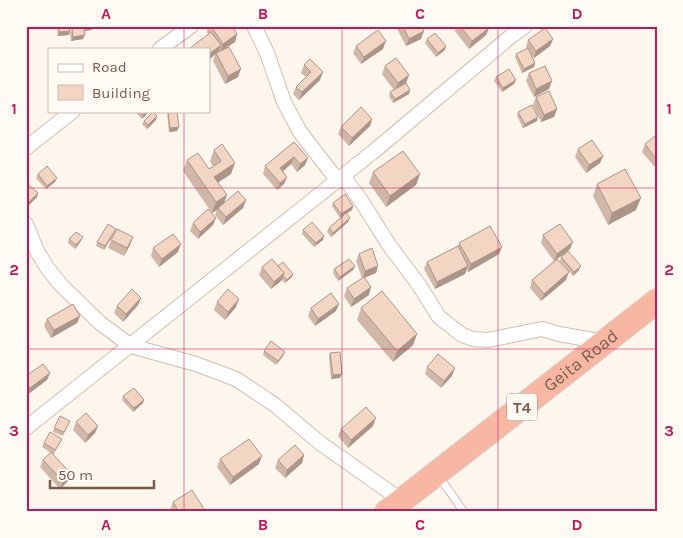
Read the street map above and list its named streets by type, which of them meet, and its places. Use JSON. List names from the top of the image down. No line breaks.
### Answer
{"streets":{"highway":["Geita Road","T4"]},"legend":["Road","Building"],"scale_bar":"50 m","grid":{"columns":["A","B","C","D"],"rows":["1","2","3"]}}
